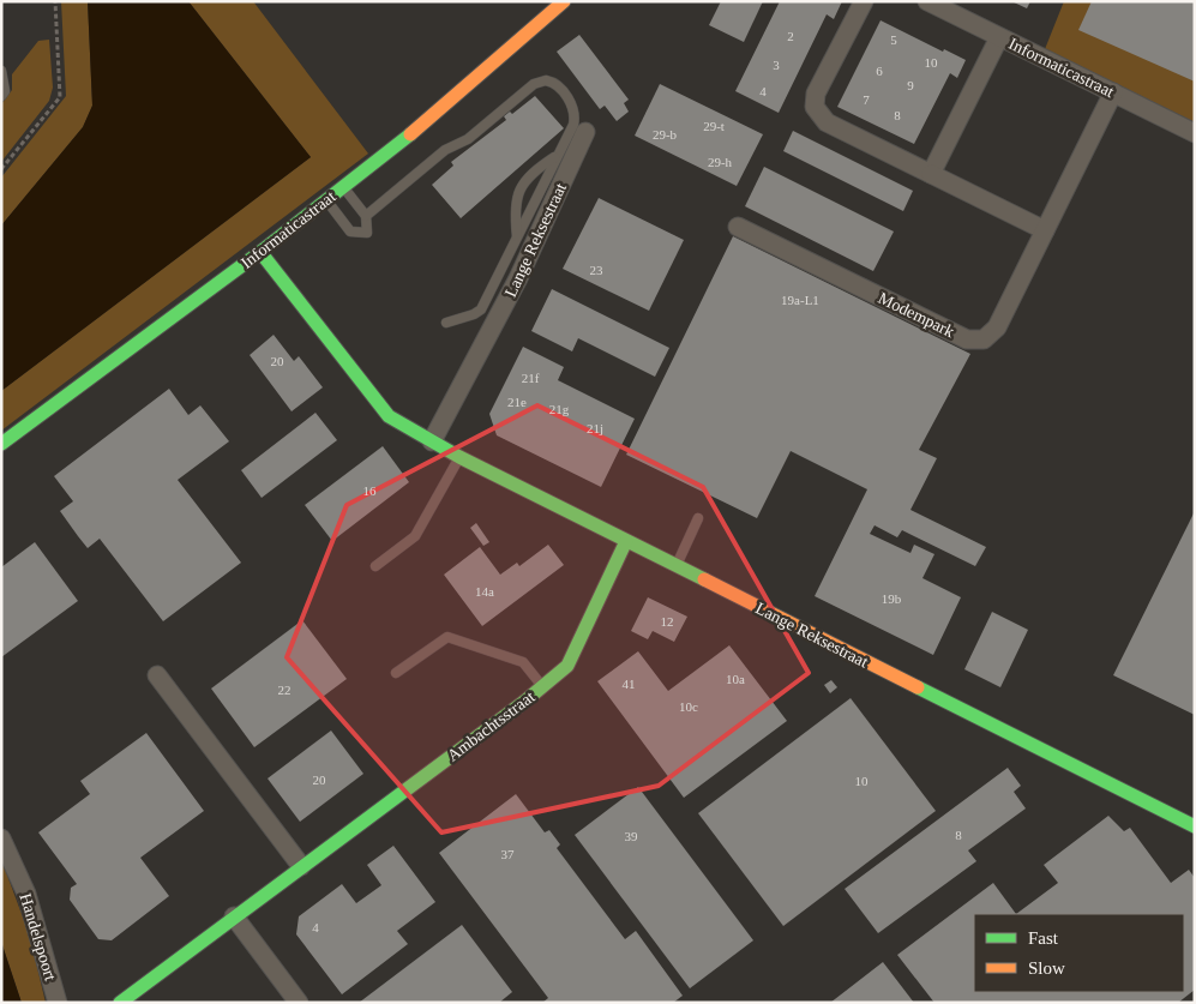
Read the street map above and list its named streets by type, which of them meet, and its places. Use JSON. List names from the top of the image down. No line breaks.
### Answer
{"streets":{"street":["Informaticastraat","Lange Reksestraat","Modempark","Ambachtsstraat","Handelspoort"]},"crossings":[["Informaticastraat","Lange Reksestraat"],["Informaticastraat","Modempark"],["Lange Reksestraat","Ambachtsstraat"]],"house_numbers":["2","5","10","3","6","9","4","7","8","29-t","29-b","29-h","23","19a-L1","20","21f","21e","21g","21j","16","14a","19b","12","10a","41","22","10c","20","10","8","39","37","4"],"legend":["Fast","Slow"]}
